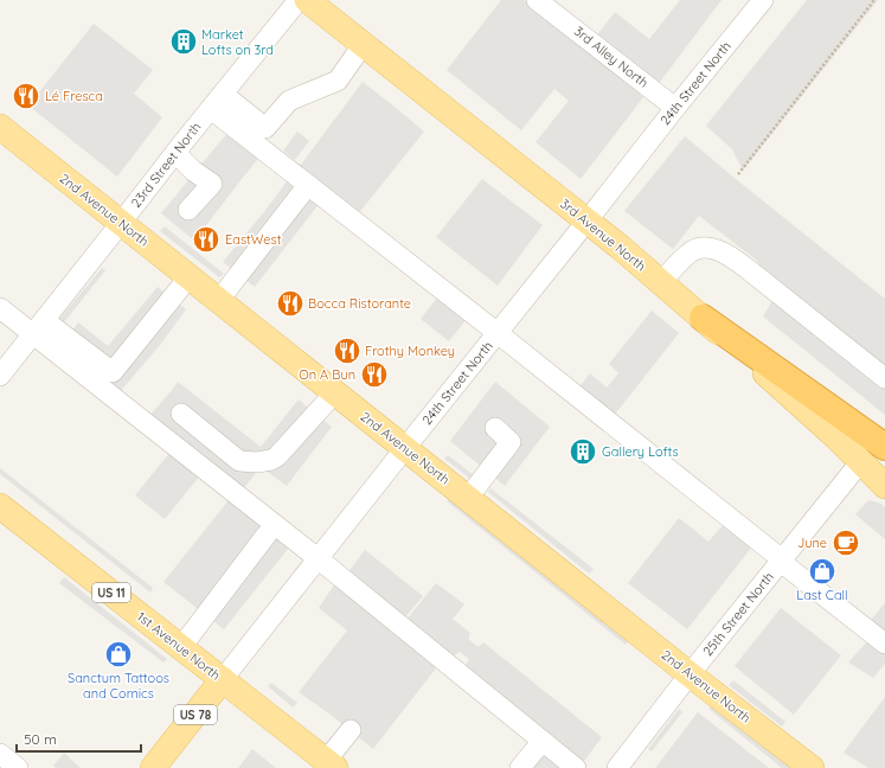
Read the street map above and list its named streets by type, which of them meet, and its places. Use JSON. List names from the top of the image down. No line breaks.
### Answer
{"streets":{"main road":["24th Street North","2nd Avenue North","3rd Avenue North","US 11","1st Avenue North","US 78"],"street":["3rd Alley North","23rd Street North","25th Street North"]},"crossings":[["3rd Alley North","24th Street North"],["24th Street North","2nd Avenue North"],["24th Street North","3rd Avenue North"],["24th Street North","1st Avenue North"],["23rd Street North","2nd Avenue North"],["2nd Avenue North","25th Street North"],["3rd Avenue North","25th Street North"]],"places":{"building":["Market Lofts on 3rd","Gallery Lofts"],"restaurant":["Lé Fresca","EastWest","Bocca Ristorante","Frothy Monkey","On A Bun"],"cafe":["June"],"shop":["Last Call","Sanctum Tattoos and Comics"]},"scale_bar":"50 m"}
